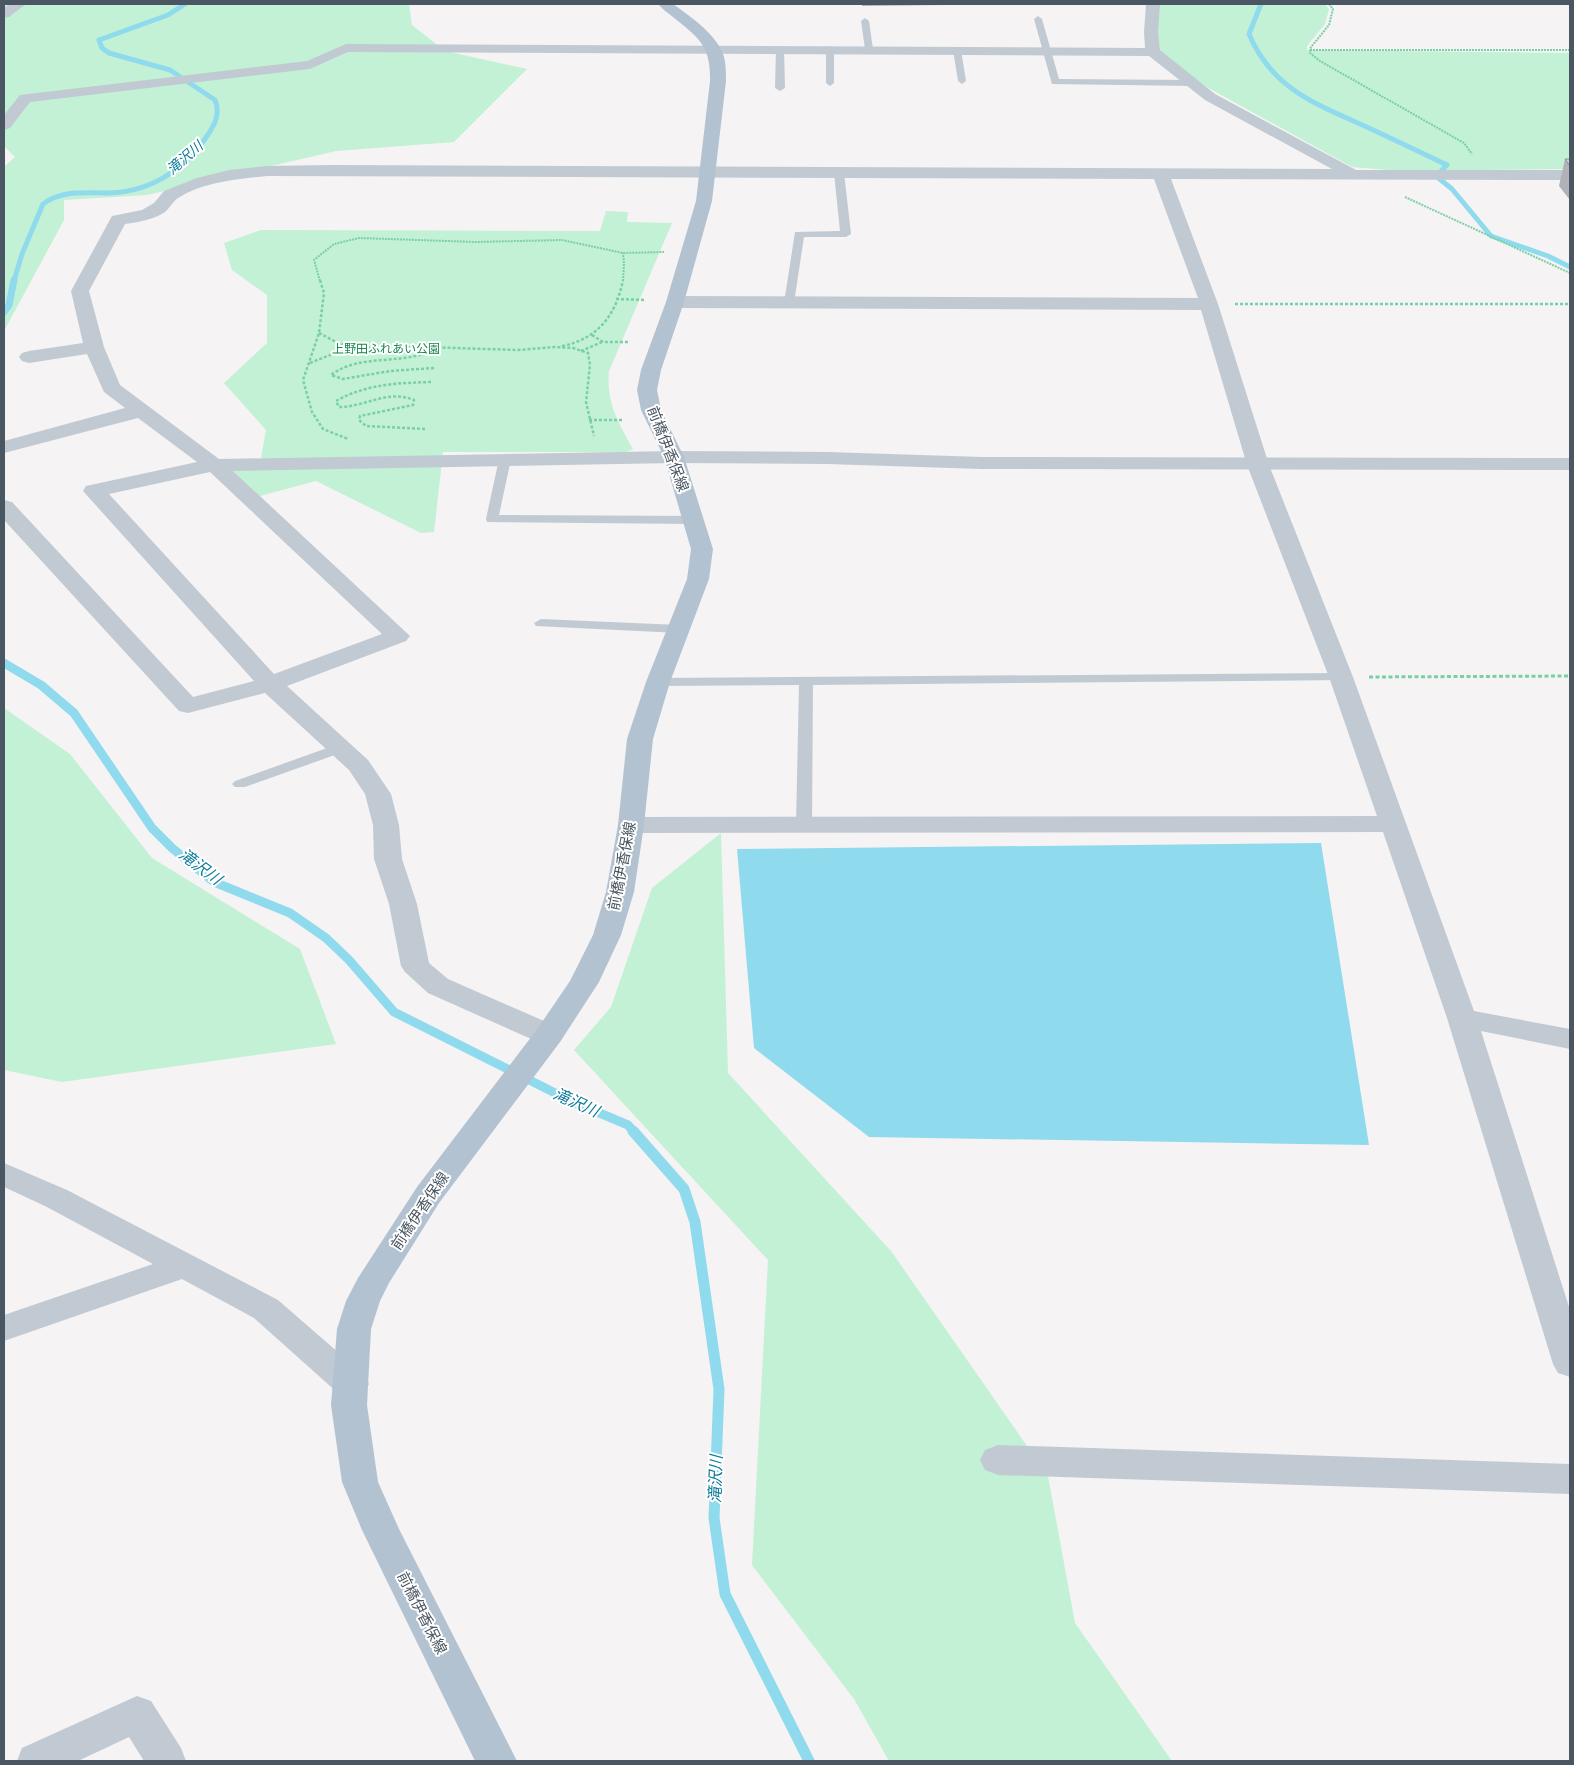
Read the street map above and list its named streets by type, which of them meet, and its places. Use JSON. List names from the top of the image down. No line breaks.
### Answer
{"streets":{"main road":["前橋伊香保線"]},"water":["滝沢川"],"parks":["上野田ふれあい公園"]}
